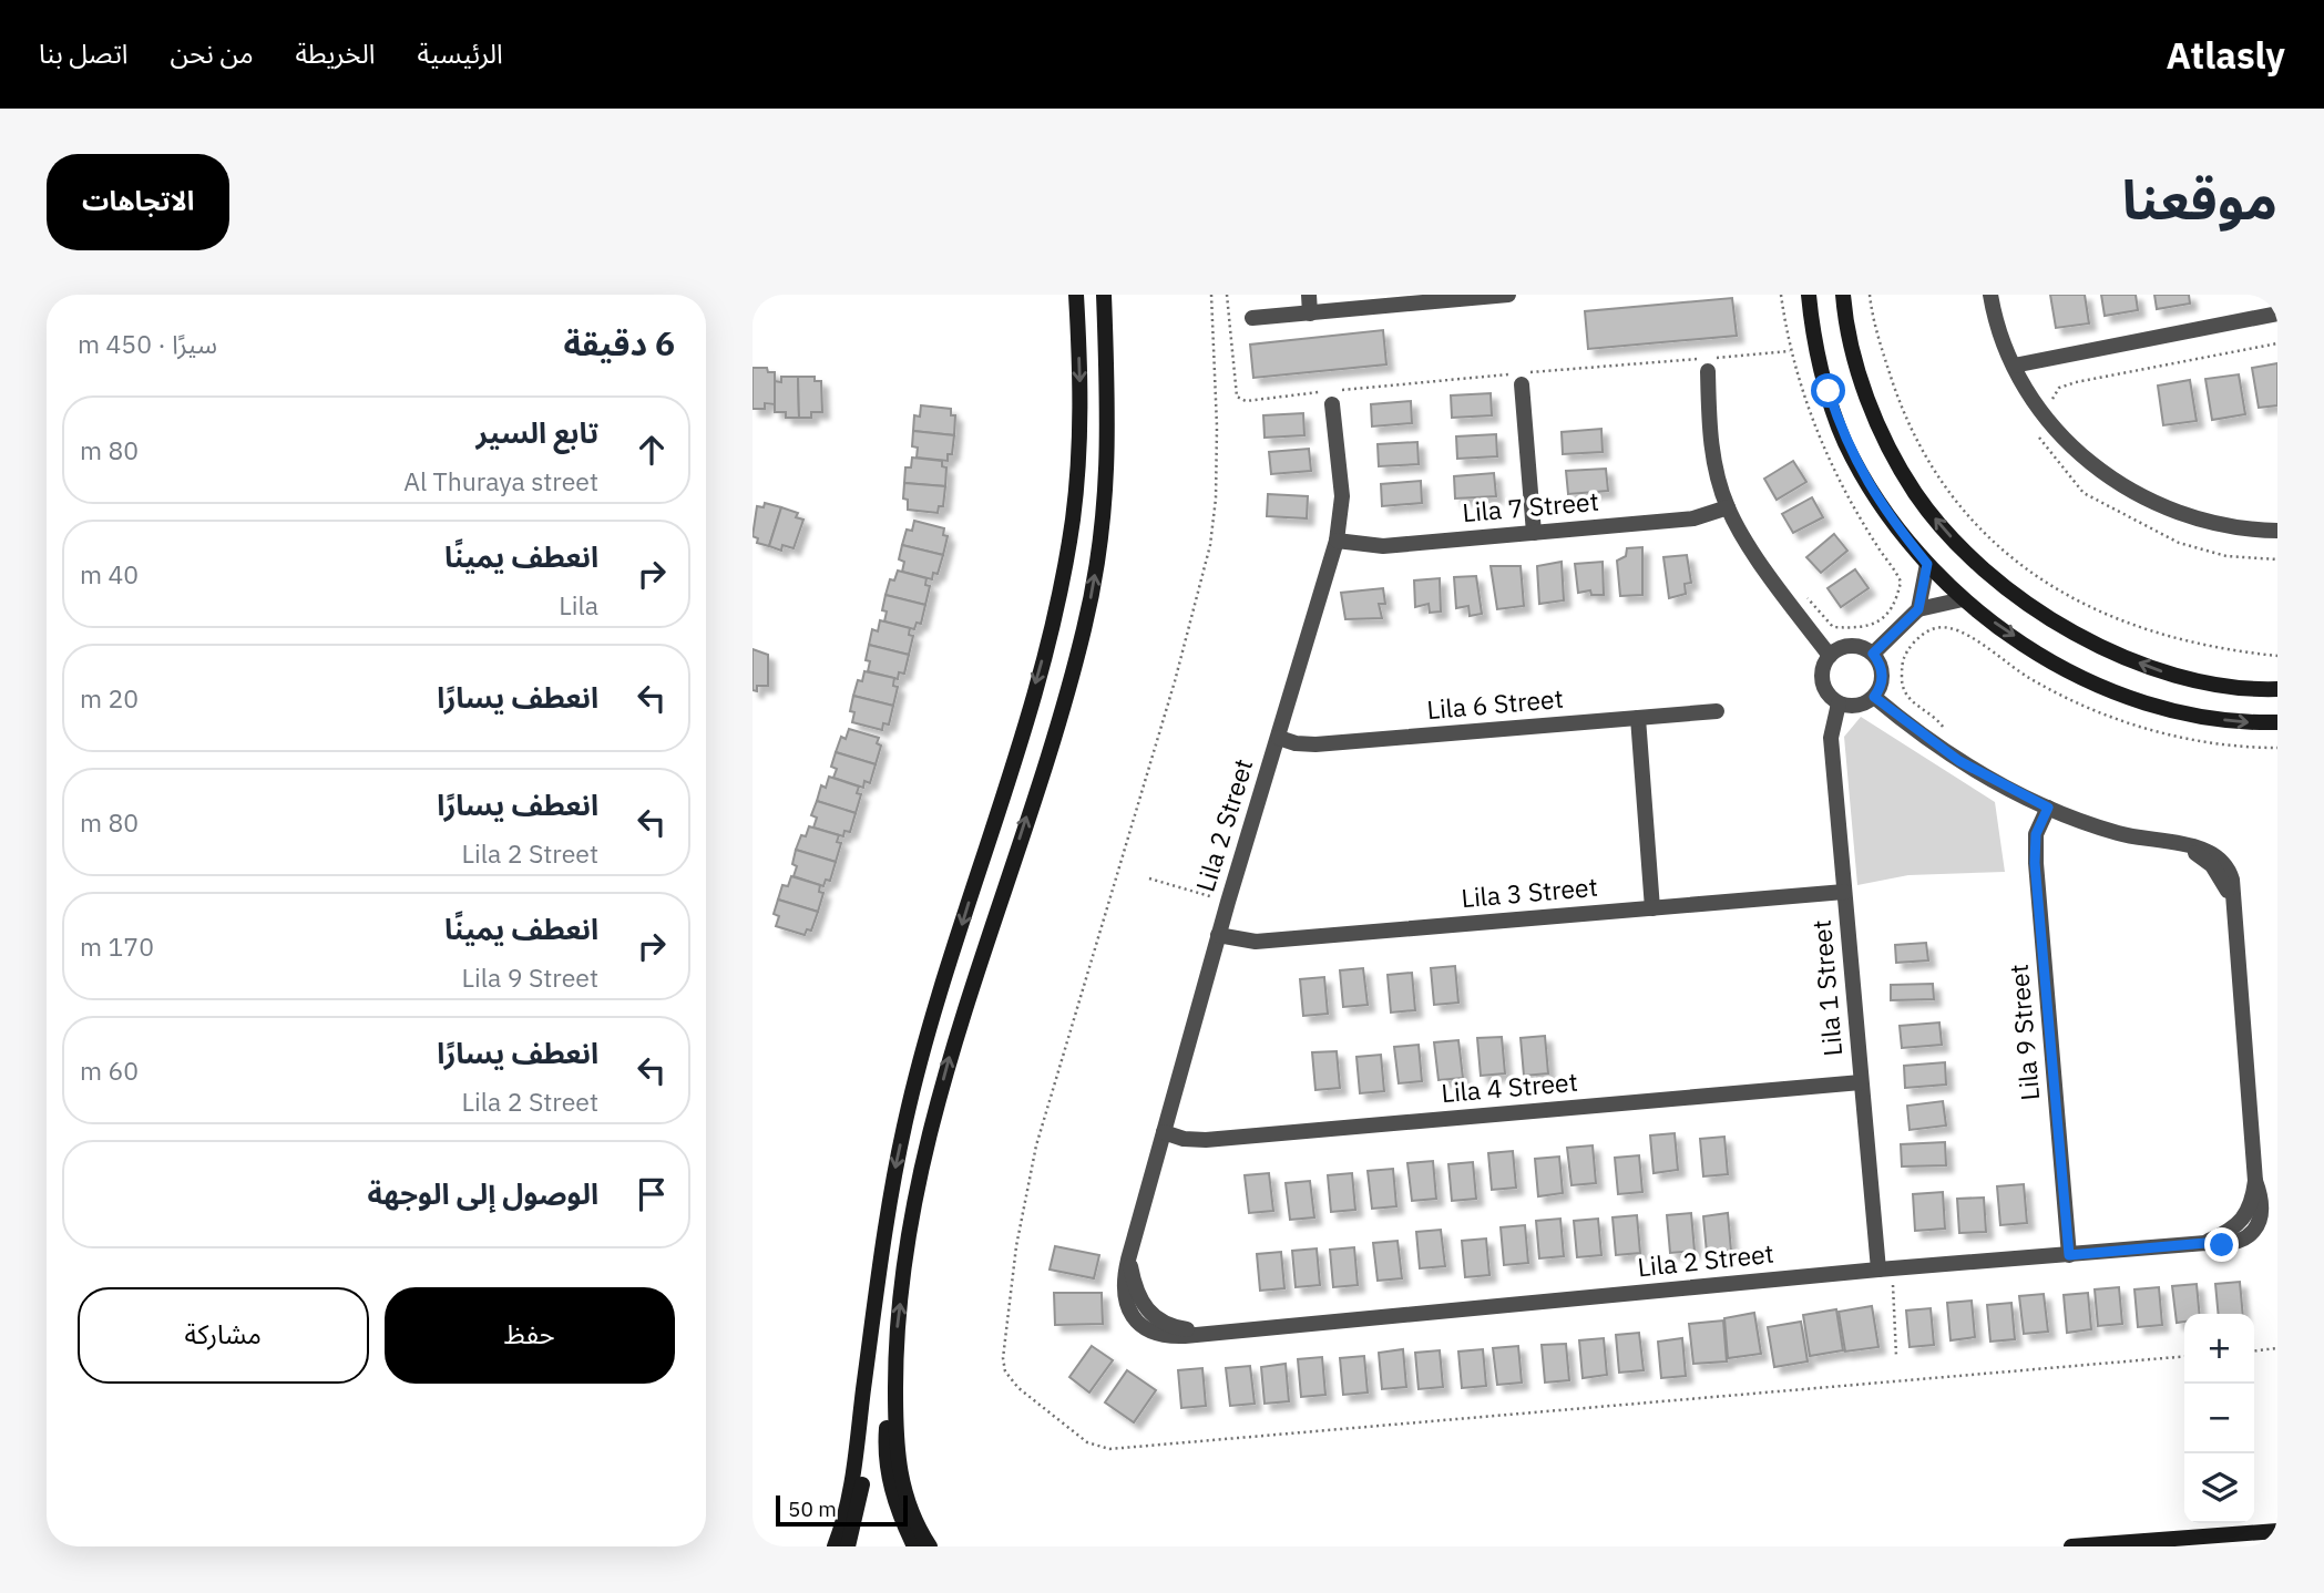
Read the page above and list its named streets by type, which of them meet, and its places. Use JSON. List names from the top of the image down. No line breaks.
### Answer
{"streets":{"street":["Lila 7 Street","Lila 6 Street","Lila 2 Street","Lila 3 Street","Lila 1 Street","Lila 9 Street","Lila 4 Street"]},"crossings":[["Lila 7 Street","Lila 2 Street"],["Lila 6 Street","Lila 2 Street"],["Lila 2 Street","Lila 3 Street"],["Lila 2 Street","Lila 1 Street"],["Lila 2 Street","Lila 9 Street"],["Lila 2 Street","Lila 4 Street"],["Lila 3 Street","Lila 1 Street"],["Lila 1 Street","Lila 4 Street"]],"scale_bar":"50 m","page":{"header":"Atlasly","nav":["الرئيسية","الخريطة","من نحن","اتصل بنا"],"title":"موقعنا","buttons":["الاتجاهات",["حفظ","مشاركة"]],"heading":["6 دقيقة","سيرًا · 450 m"],"list":[["تابع السير","Al Thuraya street","80 m"],["انعطف يمينًا","Lila","40 m"],["انعطف يسارًا","20 m"],["انعطف يسارًا","Lila 2 Street","80 m"],["انعطف يمينًا","Lila 9 Street","170 m"],["انعطف يسارًا","Lila 2 Street","60 m"],"الوصول إلى الوجهة"],"map_buttons":["+","−"],"scale":"50 m"}}
